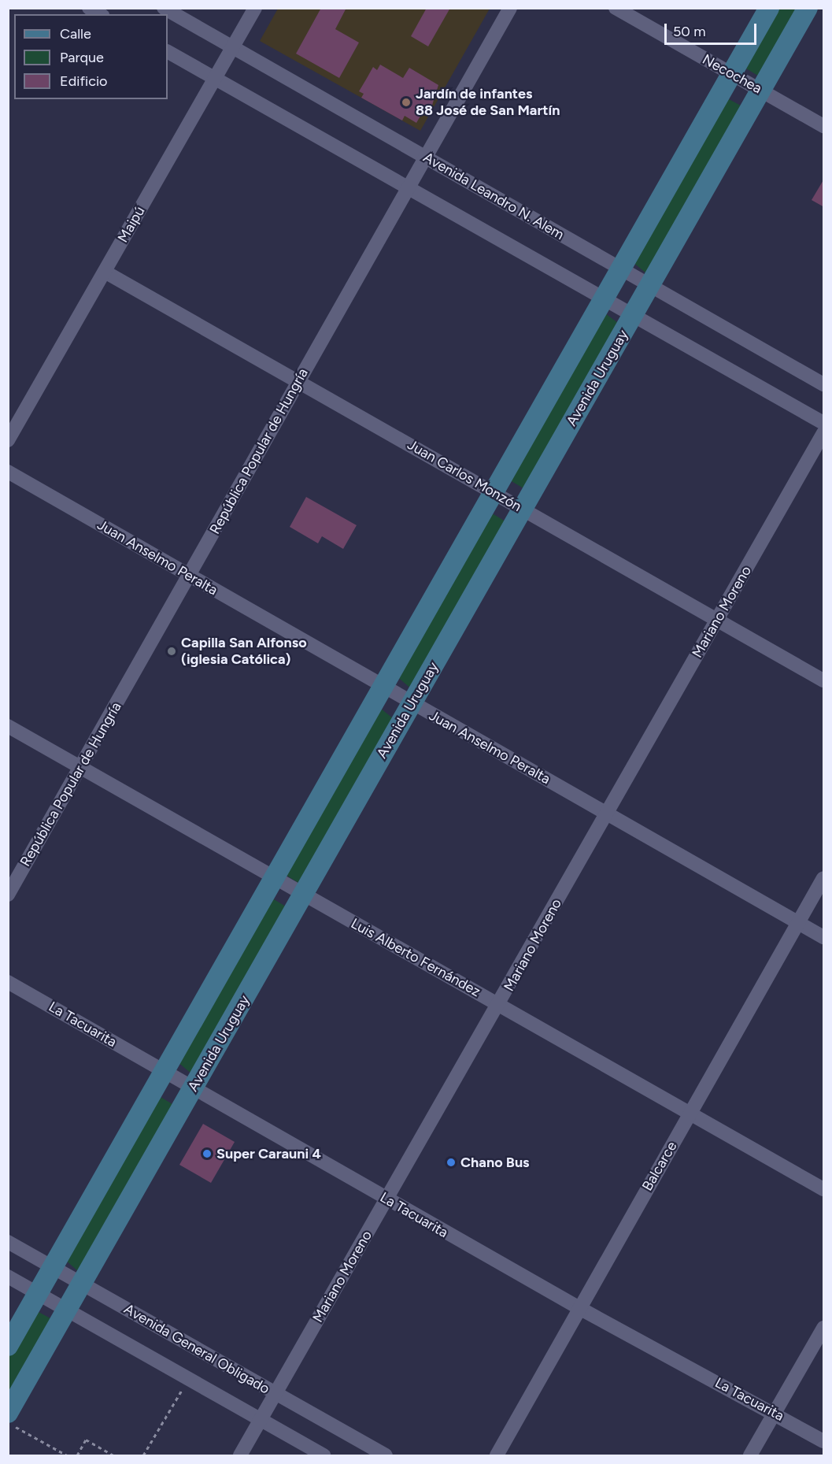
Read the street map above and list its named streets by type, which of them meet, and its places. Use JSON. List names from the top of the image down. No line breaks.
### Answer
{"streets":{"street":["Necochea","Avenida Leandro N. Alem","Maipú","Avenida Uruguay","República Popular de Hungría","Juan Carlos Monzón","Juan Anselmo Peralta","Mariano Moreno","Luis Alberto Fernández","La Tacuarita","Balcarce","Avenida General Obligado"]},"crossings":[["Necochea","Avenida Uruguay"],["Avenida Leandro N. Alem","Maipú"],["Avenida Leandro N. Alem","Avenida Uruguay"],["Avenida Leandro N. Alem","República Popular de Hungría"],["Maipú","Juan Carlos Monzón"],["Avenida Uruguay","Juan Carlos Monzón"],["Avenida Uruguay","Juan Anselmo Peralta"],["Avenida Uruguay","Luis Alberto Fernández"],["Avenida Uruguay","La Tacuarita"],["Avenida Uruguay","Avenida General Obligado"],["República Popular de Hungría","Juan Carlos Monzón"],["República Popular de Hungría","Juan Anselmo Peralta"],["República Popular de Hungría","Luis Alberto Fernández"],["Juan Carlos Monzón","Mariano Moreno"],["Juan Anselmo Peralta","Mariano Moreno"],["Juan Anselmo Peralta","Balcarce"],["Mariano Moreno","Luis Alberto Fernández"],["Mariano Moreno","La Tacuarita"],["Mariano Moreno","Avenida General Obligado"],["Luis Alberto Fernández","Balcarce"],["La Tacuarita","Balcarce"]],"places":["Jardín de infantes 88 José de San Martín","Capilla San Alfonso (iglesia Católica)","Super Carauni 4","Chano Bus"],"legend":["Calle","Parque","Edificio"],"scale_bar":"50 m"}
